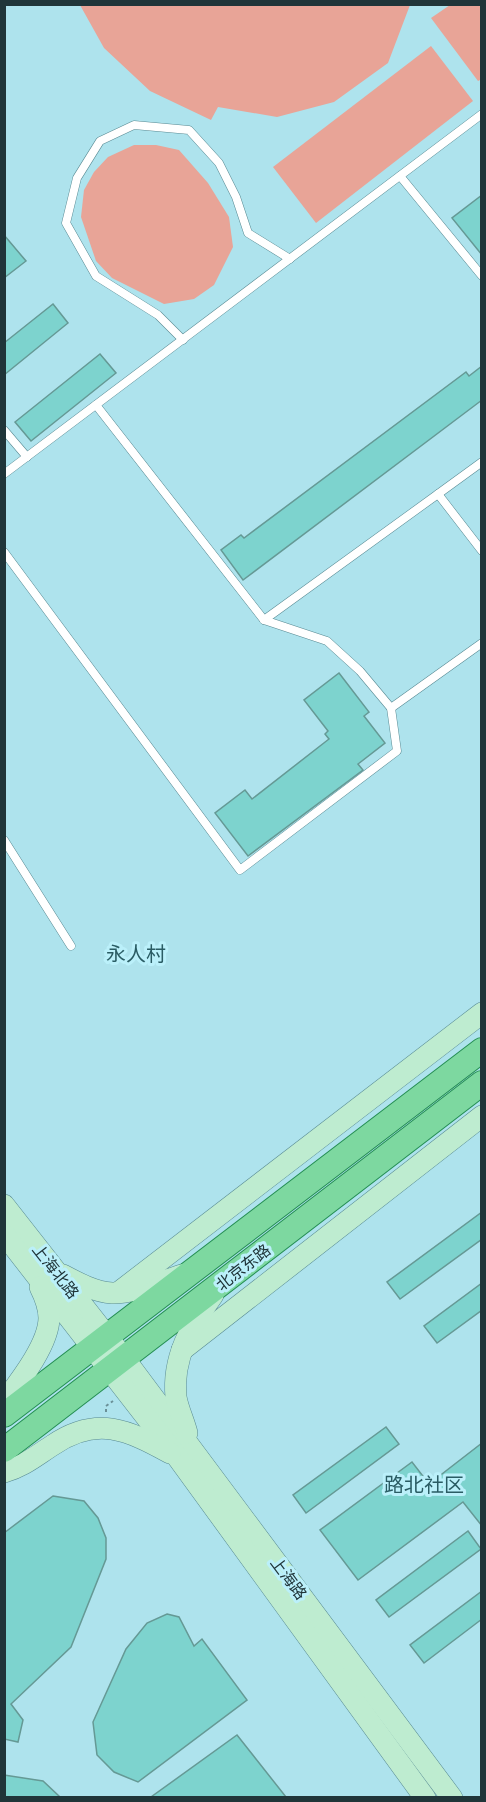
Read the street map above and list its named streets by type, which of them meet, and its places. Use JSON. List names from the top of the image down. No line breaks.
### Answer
{"streets":{"main road":["北京东路","上海北路","上海路"]},"crossings":[["北京东路","上海北路"],["北京东路","上海路"],["上海北路","上海路"]],"districts":["永人村","路北社区"]}
